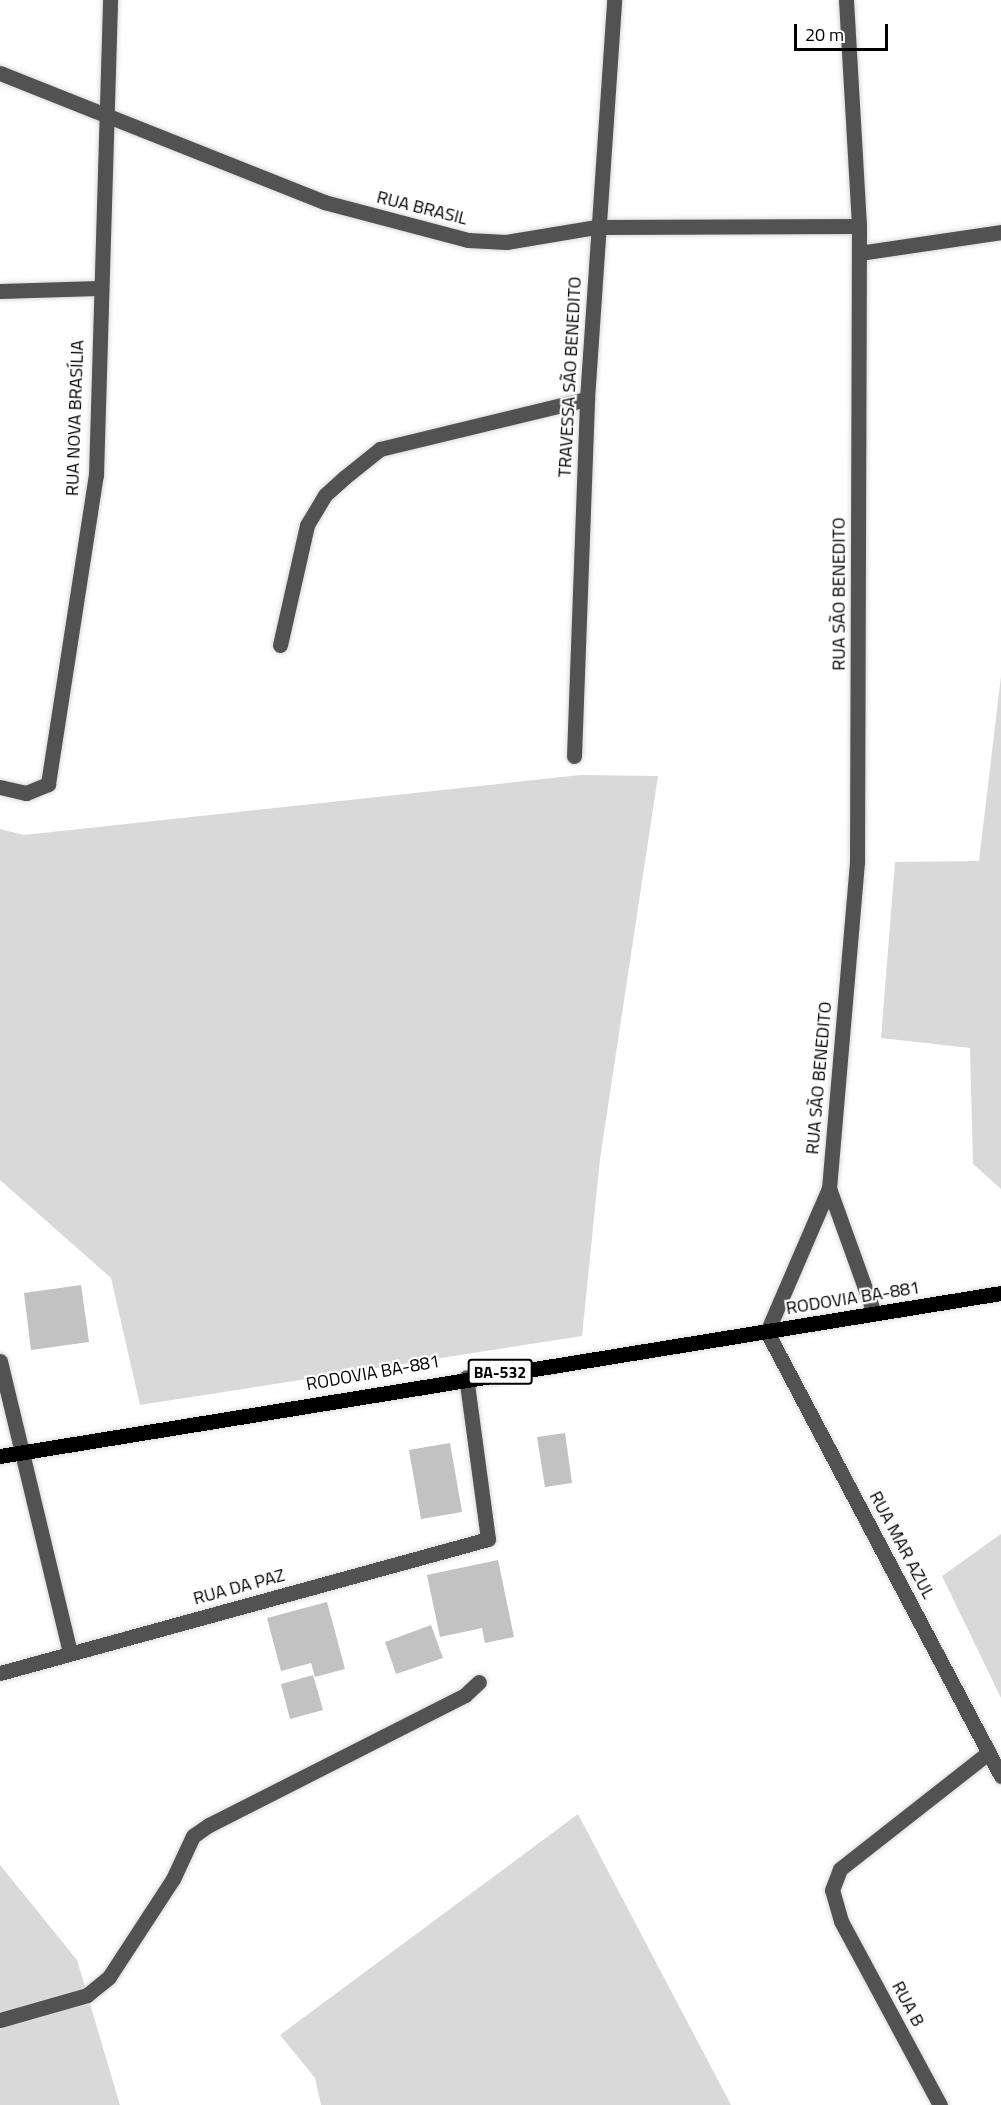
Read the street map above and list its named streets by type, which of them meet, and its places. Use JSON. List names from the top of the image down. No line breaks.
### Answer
{"streets":{"main road":["RODOVIA BA-881","BA-532"],"street":["RUA BRASIL","TRAVESSA SÃO BENEDITO","RUA NOVA BRASÍLIA","RUA SÃO BENEDITO","RUA MAR AZUL","RUA DA PAZ","RUA B"]},"crossings":[["RUA BRASIL","TRAVESSA SÃO BENEDITO"],["RUA BRASIL","RUA NOVA BRASÍLIA"],["RUA BRASIL","RUA SÃO BENEDITO"],["RUA SÃO BENEDITO","RODOVIA BA-881"],["RUA SÃO BENEDITO","RUA MAR AZUL"],["RODOVIA BA-881","RUA MAR AZUL"],["RODOVIA BA-881","RUA DA PAZ"],["RUA MAR AZUL","RUA B"]],"scale_bar":"20 m"}
